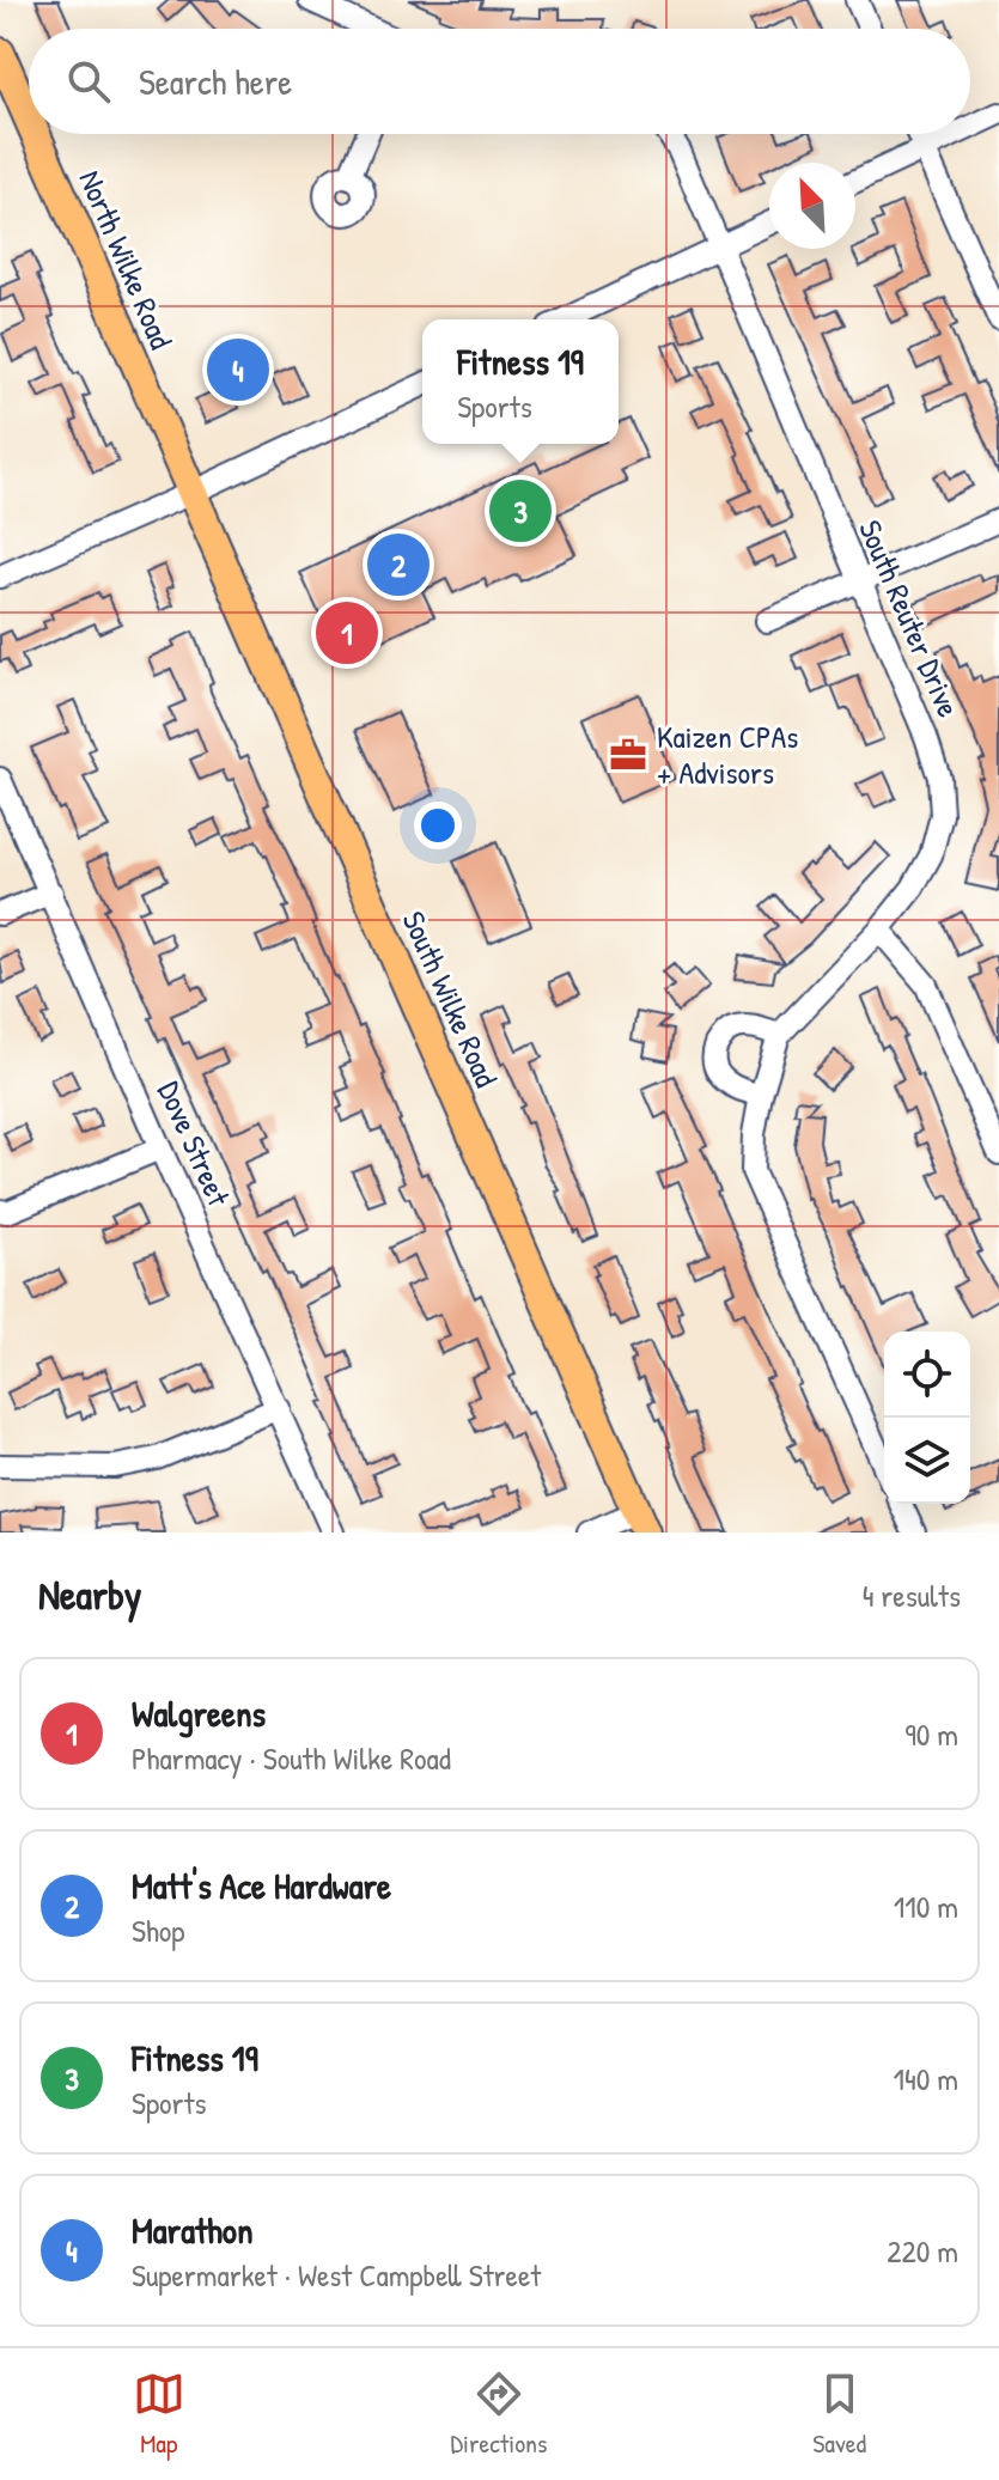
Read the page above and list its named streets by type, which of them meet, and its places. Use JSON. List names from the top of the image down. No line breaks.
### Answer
{"streets":{"main road":["North Wilke Road","South Wilke Road"],"street":["South Reuter Drive","Dove Street"]},"crossings":[["North Wilke Road","South Wilke Road"]],"places":{"office":["Kaizen CPAs + Advisors"]},"north":"top left","page":{"search":"Search here","popup":["Fitness 19","Sports"],"pins":["4","3","2","1"],"heading":["Nearby","4 results"],"list":[{"mark":"1","name":"Walgreens","note":"Pharmacy · South Wilke Road","value":"90 m"},{"mark":"2","name":"Matt's Ace Hardware","note":"Shop","value":"110 m"},{"mark":"3","name":"Fitness 19","note":"Sports","value":"140 m"},{"mark":"4","name":"Marathon","note":"Supermarket · West Campbell Street","value":"220 m"}],"nav":["Map","Directions","Saved"]}}
